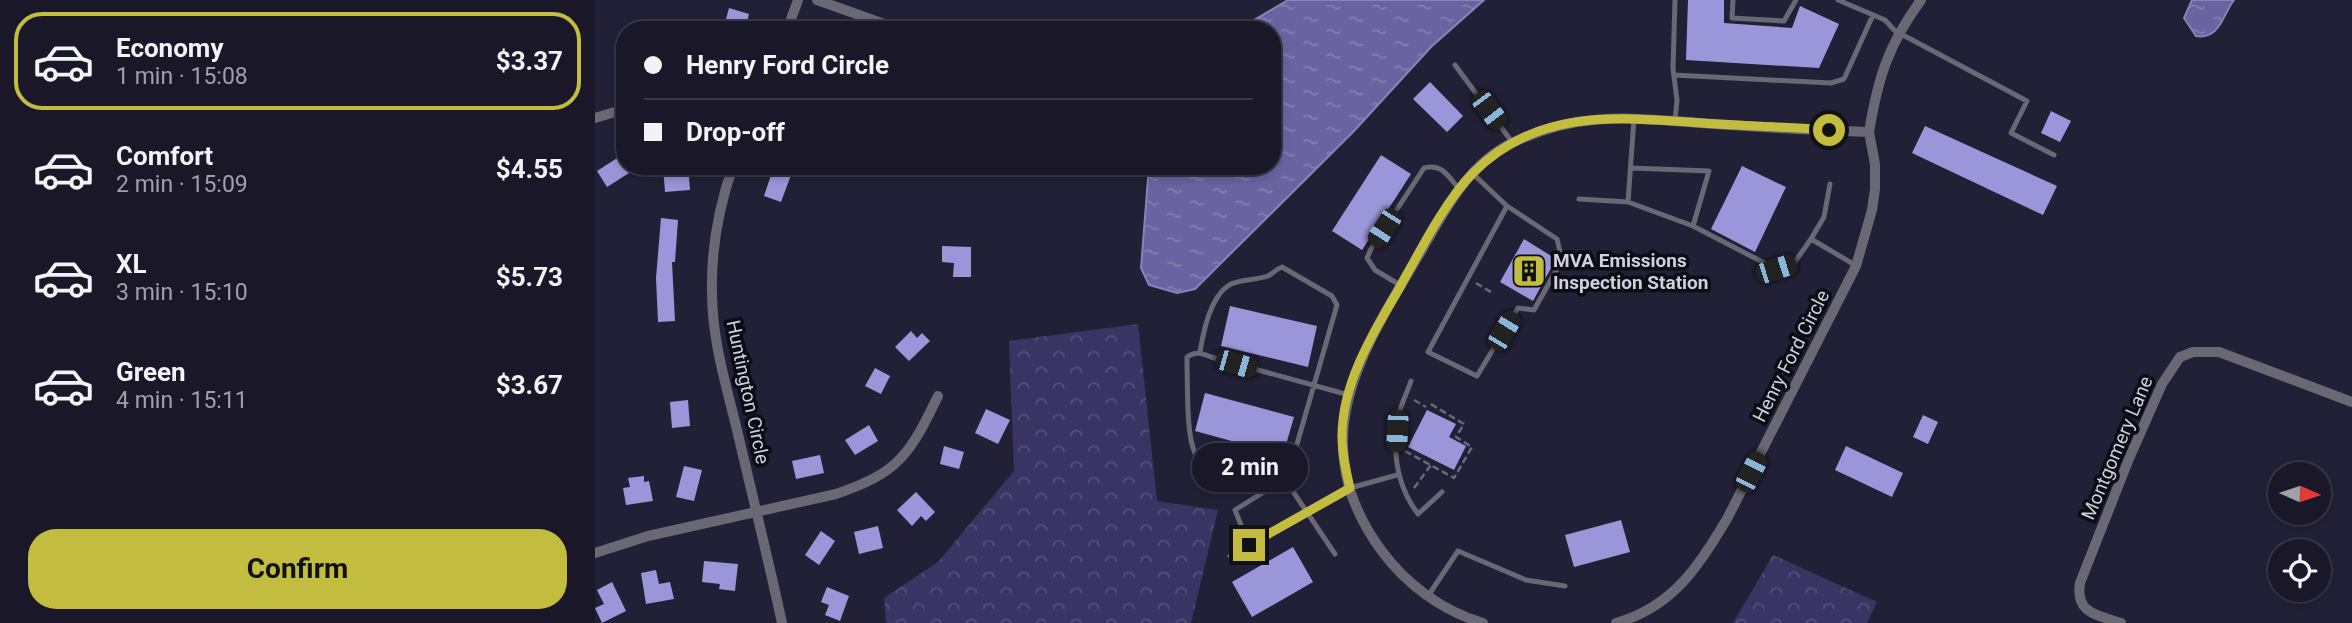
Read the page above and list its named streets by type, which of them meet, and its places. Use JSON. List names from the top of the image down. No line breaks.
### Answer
{"streets":{"street":["Henry Ford Circle","Huntington Circle","Montgomery Lane"]},"places":{"building":["MVA Emissions Inspection Station"]},"north":"right","page":{"list":[{"name":"Economy","note":"1 min · 15:08","value":"$3.37"},{"name":"Comfort","note":"2 min · 15:09","value":"$4.55"},{"name":"XL","note":"3 min · 15:10","value":"$5.73"},{"name":"Green","note":"4 min · 15:11","value":"$3.67"}],"banner":["Henry Ford Circle","Drop-off"],"bubble":"2 min","buttons":"Confirm"}}
